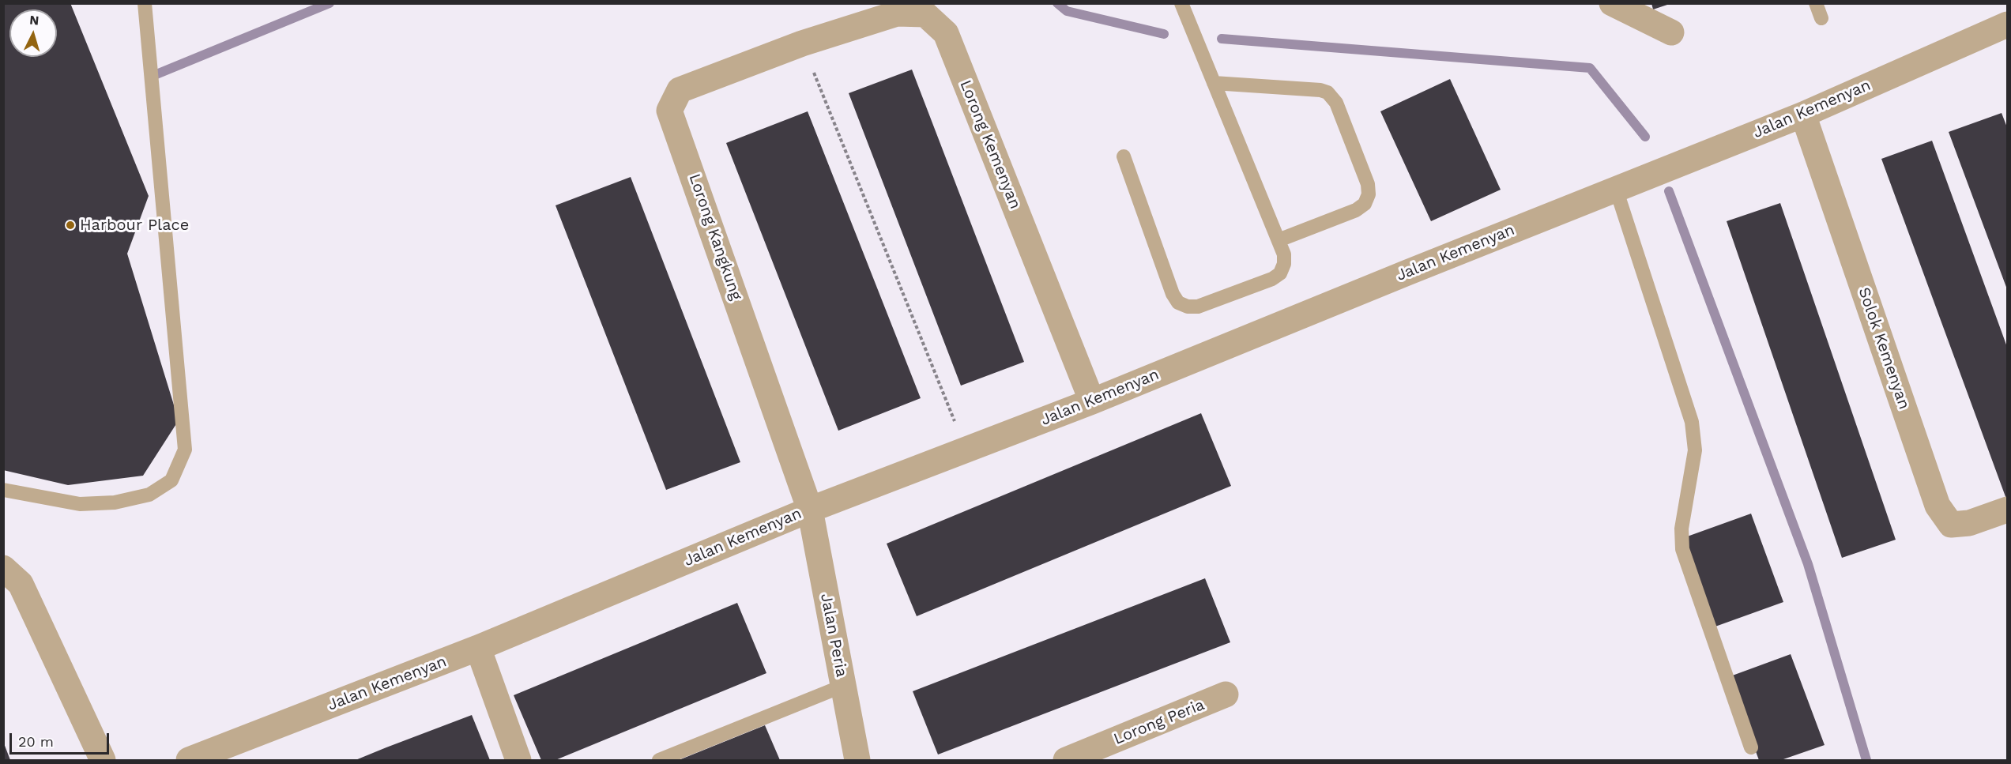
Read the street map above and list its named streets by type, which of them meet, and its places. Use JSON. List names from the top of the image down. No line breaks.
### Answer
{"streets":{"street":["Jalan Kemenyan","Lorong Kemenyan","Lorong Kangkung","Solok Kemenyan","Jalan Peria","Lorong Peria"]},"crossings":[["Jalan Kemenyan","Lorong Kemenyan"],["Jalan Kemenyan","Lorong Kangkung"],["Jalan Kemenyan","Solok Kemenyan"],["Jalan Kemenyan","Jalan Peria"],["Lorong Kemenyan","Lorong Kangkung"],["Lorong Kangkung","Jalan Peria"]],"places":["Harbour Place"],"scale_bar":"20 m","north":"top"}
